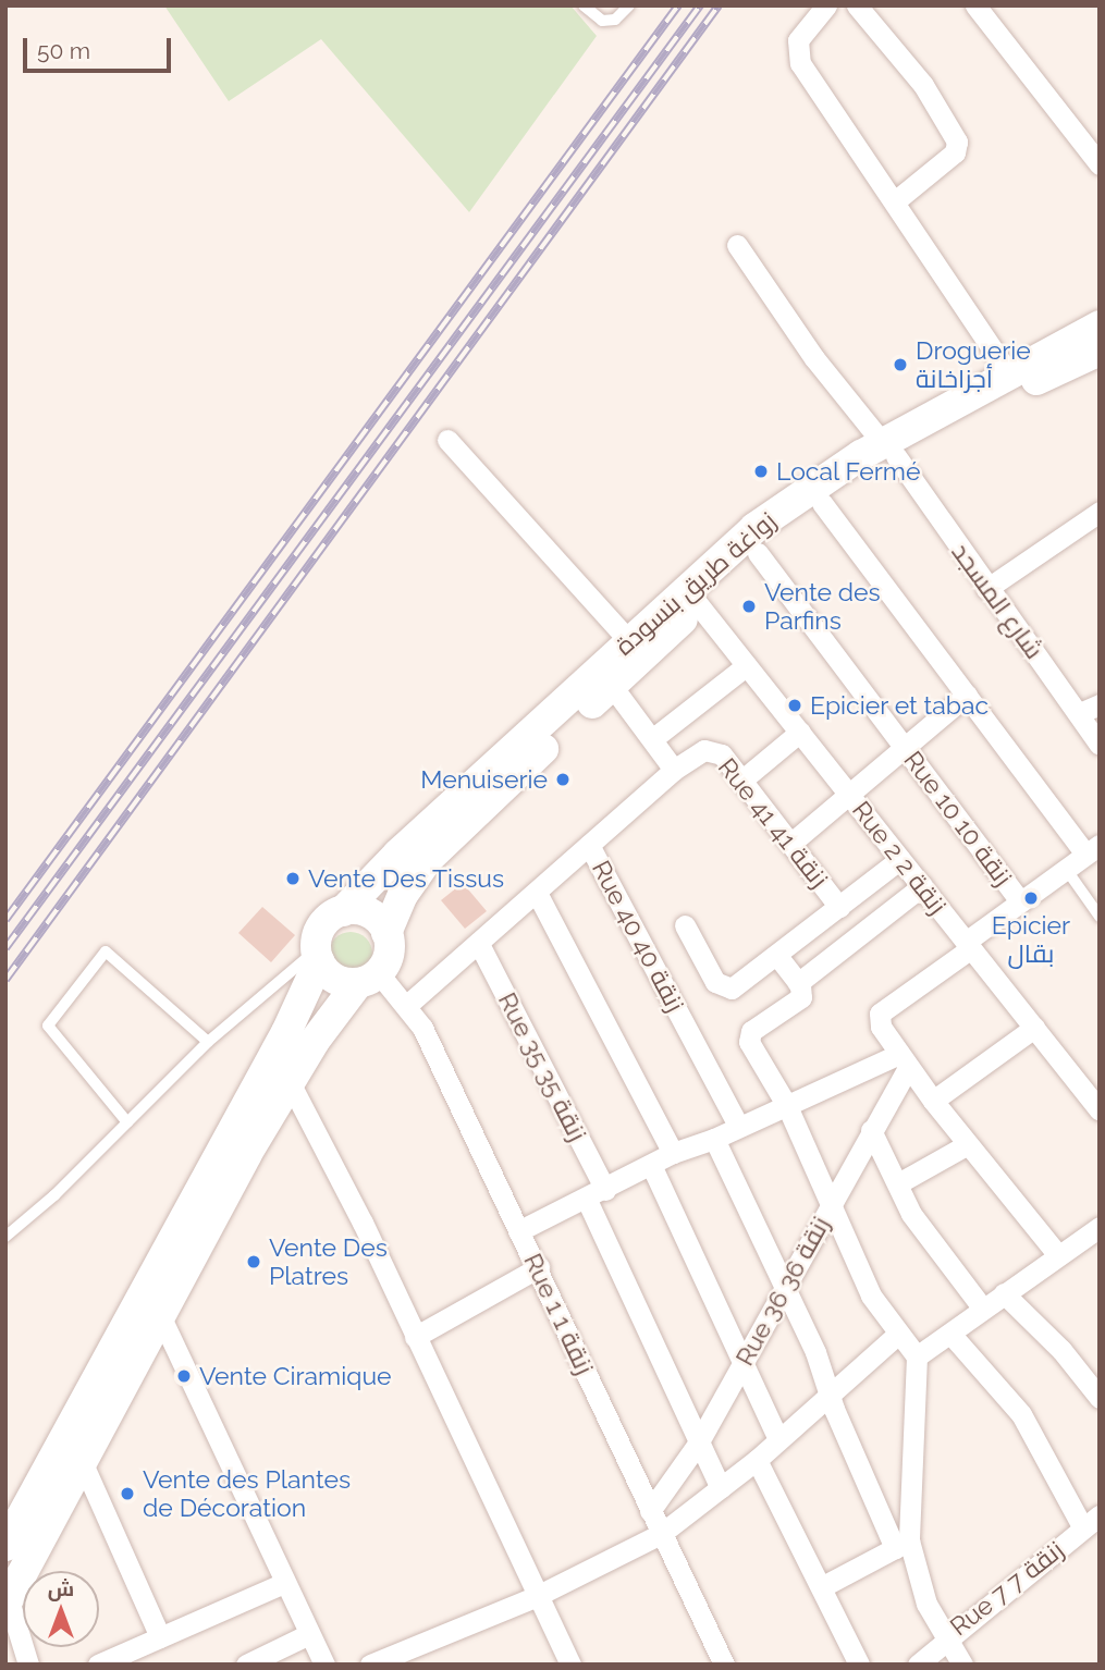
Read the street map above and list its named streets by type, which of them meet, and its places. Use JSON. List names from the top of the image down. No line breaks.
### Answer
{"streets":{"main road":["زواغة طريق بنسودة"],"street":["شارع المسجد","Rue 10 زنقة 10","Rue 41 زنقة 41","Rue 2 زنقة 2","Rue 40 زنقة 40","Rue 35 زنقة 35","Rue 36 زنقة 36","Rue 1 زنقة 1","Rue 7 زنقة 7"]},"crossings":[["زواغة طريق بنسودة","شارع المسجد"],["زواغة طريق بنسودة","Rue 10 زنقة 10"],["زواغة طريق بنسودة","Rue 2 زنقة 2"],["زواغة طريق بنسودة","Rue 1 زنقة 1"],["Rue 41 زنقة 41","Rue 40 زنقة 40"],["Rue 35 زنقة 35","Rue 36 زنقة 36"],["Rue 36 زنقة 36","Rue 1 زنقة 1"]],"places":["Droguerie أجزاخانة","Local Fermé","Vente des Parfins","Epicier et tabac","Menuiserie","Vente Des Tissus","Epicier بقال","Vente Des Platres","Vente Ciramique","Vente des Plantes de Décoration"],"scale_bar":"50 m","north":"top"}
